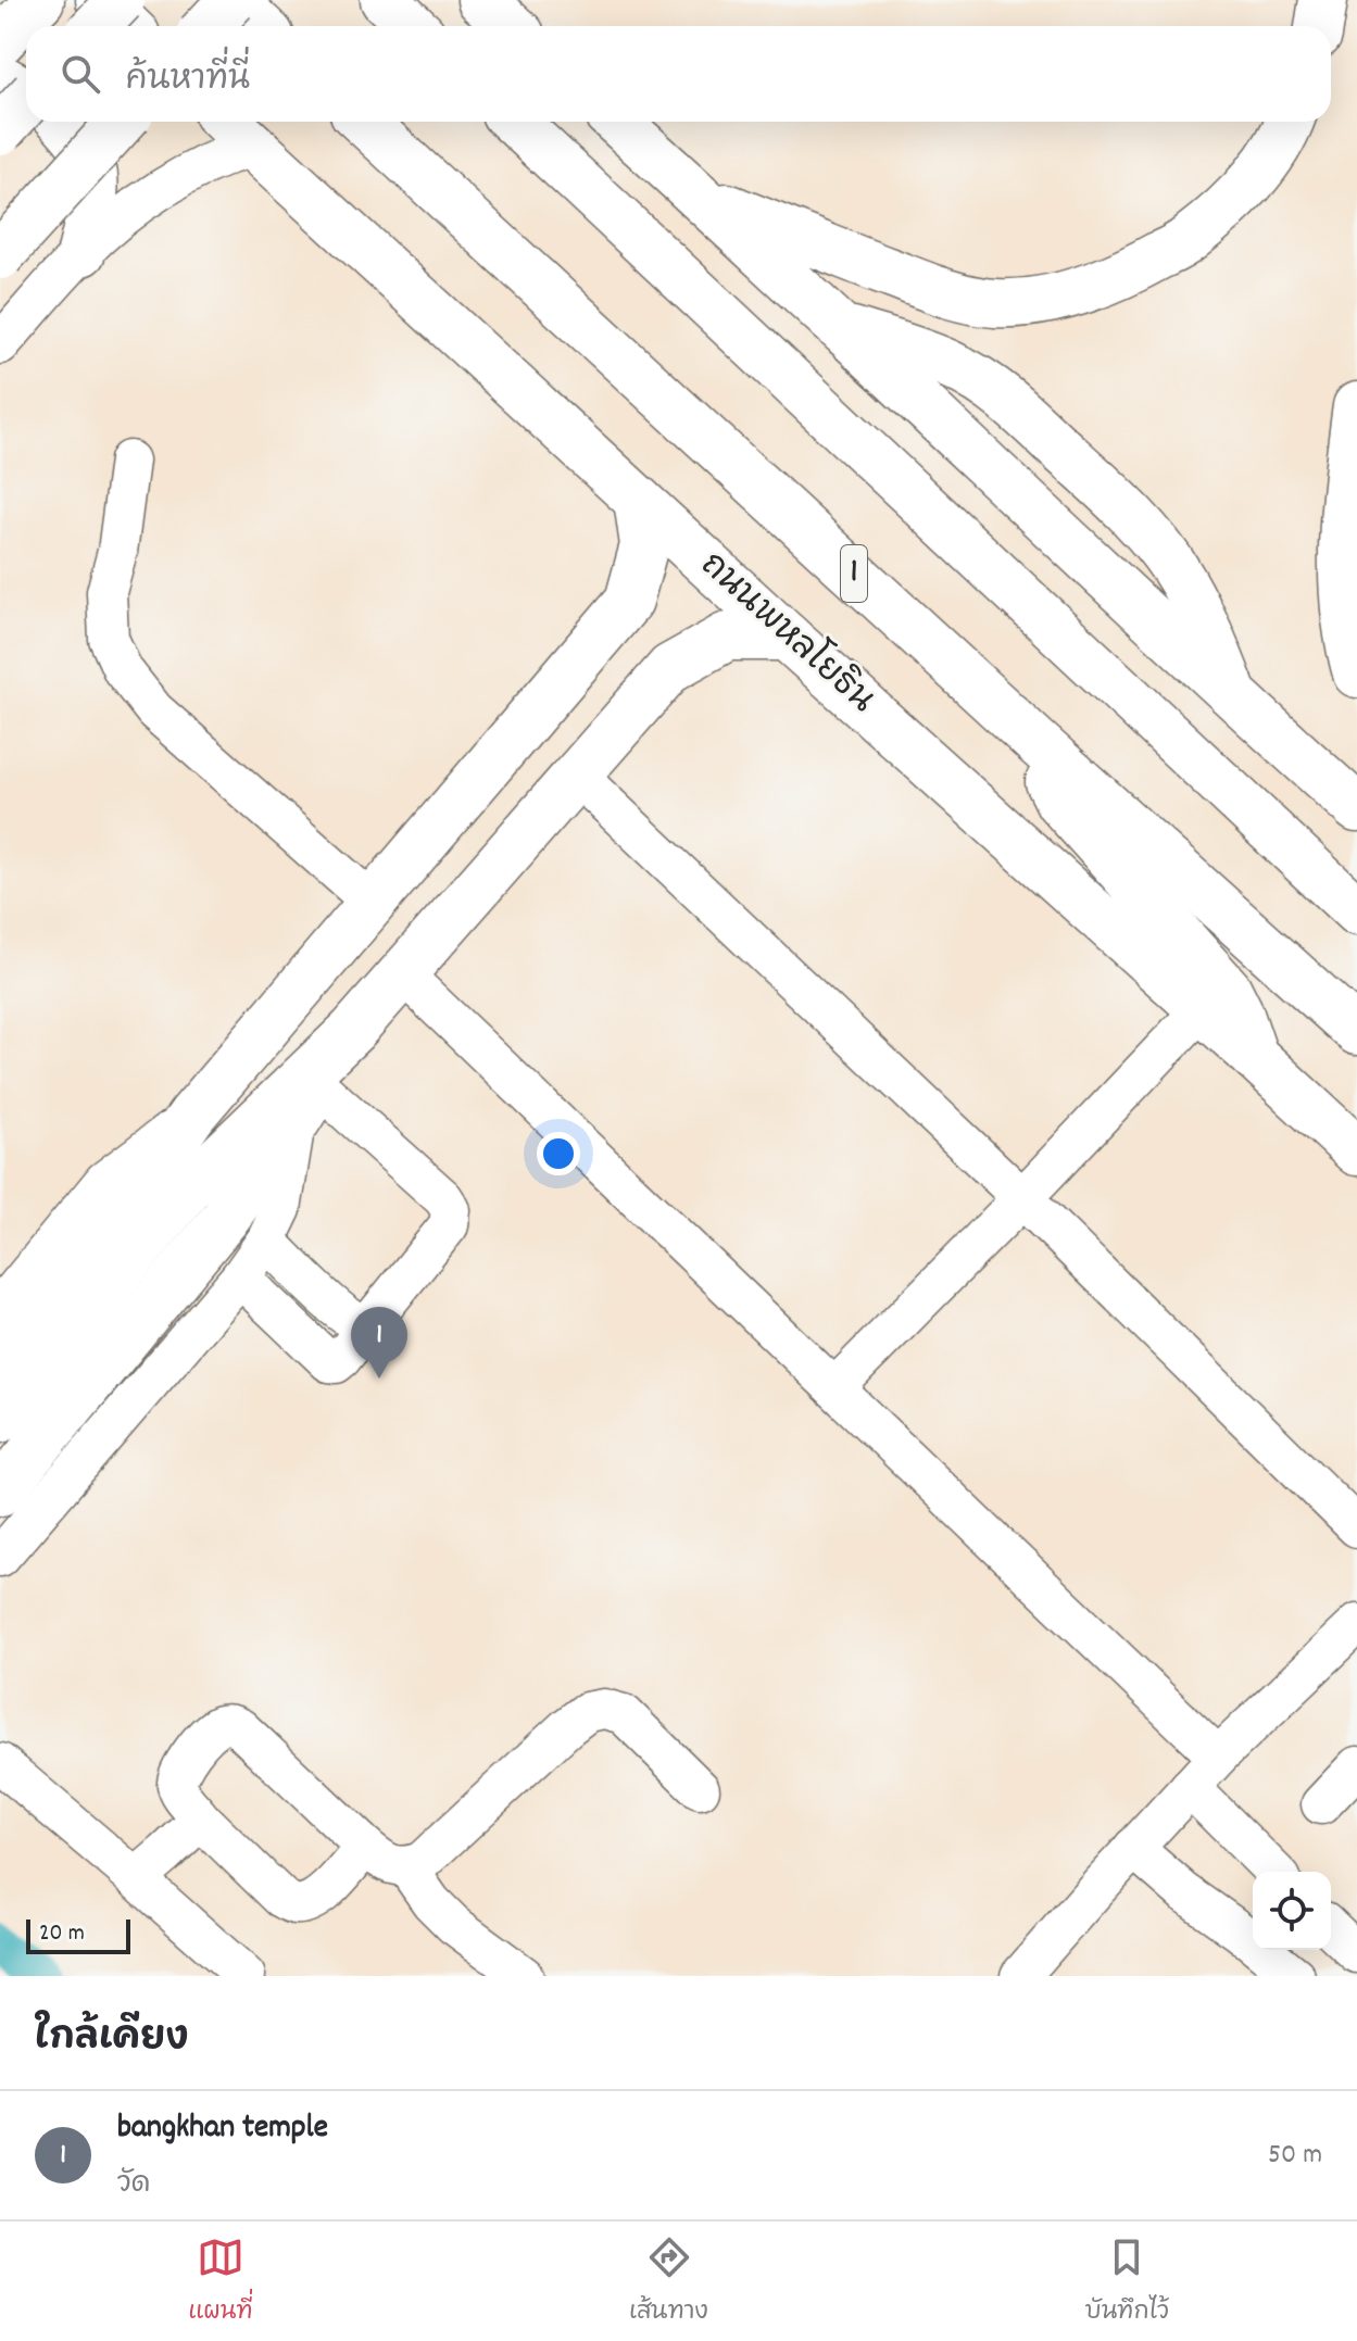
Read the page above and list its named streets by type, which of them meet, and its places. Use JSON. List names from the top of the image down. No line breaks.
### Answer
{"streets":{"main road":["1","ถนนพหลโยธิน"]},"scale_bar":"20 m","page":{"search":"ค้นหาที่นี่","pins":"1","scale":"20 m","heading":"ใกล้เคียง","list":[{"mark":"1","name":"bangkhan temple","note":"วัด","value":"50 m"}],"nav":["แผนที่","เส้นทาง","บันทึกไว้"]}}
